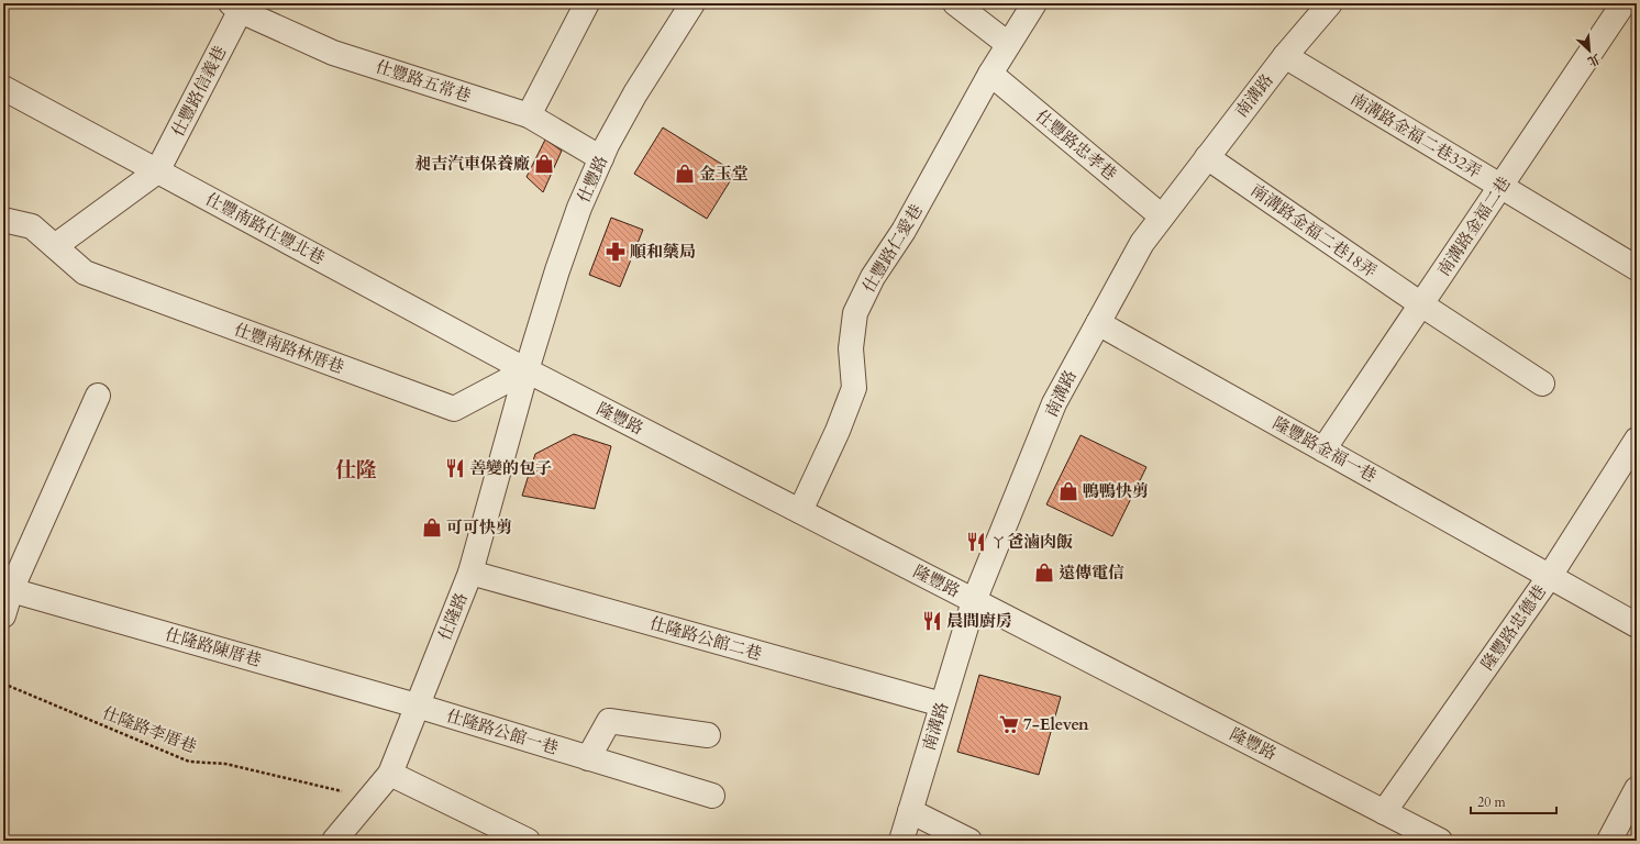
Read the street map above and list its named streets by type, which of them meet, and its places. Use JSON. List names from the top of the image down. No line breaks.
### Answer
{"streets":{"street":["仕豐路五常巷","仕豐路信義巷","南溝路","南溝路金福二巷32弄","仕豐路忠孝巷","仕豐路","南溝路金福二巷","仕豐南路仕豐北巷","南溝路金福二巷18弄","仕豐路仁愛巷","仕豐南路林厝巷","隆豐路","隆豐路金福一巷","仕隆路","隆豐路忠德巷","仕隆路公館二巷","仕隆路陳厝巷","仕隆路公館一巷"],"path":["仕隆路李厝巷"]},"crossings":[["仕豐路五常巷","仕豐路信義巷"],["仕豐路五常巷","仕豐路"],["仕豐路信義巷","仕豐南路仕豐北巷"],["南溝路","南溝路金福二巷32弄"],["南溝路","仕豐路忠孝巷"],["南溝路","南溝路金福二巷18弄"],["南溝路","隆豐路"],["南溝路","隆豐路金福一巷"],["南溝路","仕隆路公館二巷"],["南溝路金福二巷32弄","南溝路金福二巷"],["仕豐路忠孝巷","仕豐路仁愛巷"],["仕豐路","仕豐南路仕豐北巷"],["仕豐路","仕豐南路林厝巷"],["仕豐路","隆豐路"],["仕豐路","仕隆路"],["南溝路金福二巷","南溝路金福二巷18弄"],["南溝路金福二巷","隆豐路金福一巷"],["仕豐南路仕豐北巷","仕豐南路林厝巷"],["仕豐南路仕豐北巷","隆豐路"],["仕豐南路仕豐北巷","仕隆路"],["仕豐路仁愛巷","隆豐路"],["仕豐南路林厝巷","隆豐路"],["仕豐南路林厝巷","仕隆路"],["隆豐路","仕隆路"],["隆豐路","隆豐路忠德巷"],["隆豐路金福一巷","隆豐路忠德巷"],["仕隆路","仕隆路公館二巷"],["仕隆路","仕隆路陳厝巷"],["仕隆路","仕隆路李厝巷"],["仕隆路","仕隆路公館一巷"],["仕隆路陳厝巷","仕隆路公館一巷"]],"districts":["仕隆"],"places":{"shop":["昶吉汽車保養廠","金玉堂","鴨鴨快剪","可可快剪","遠傳電信"],"pharmacy":["順和藥局"],"restaurant":["善變的包子","ㄚ爸滷肉飯","晨間廚房"],"supermarket":["7-Eleven"]},"scale_bar":"20 m","north":"bottom right"}
